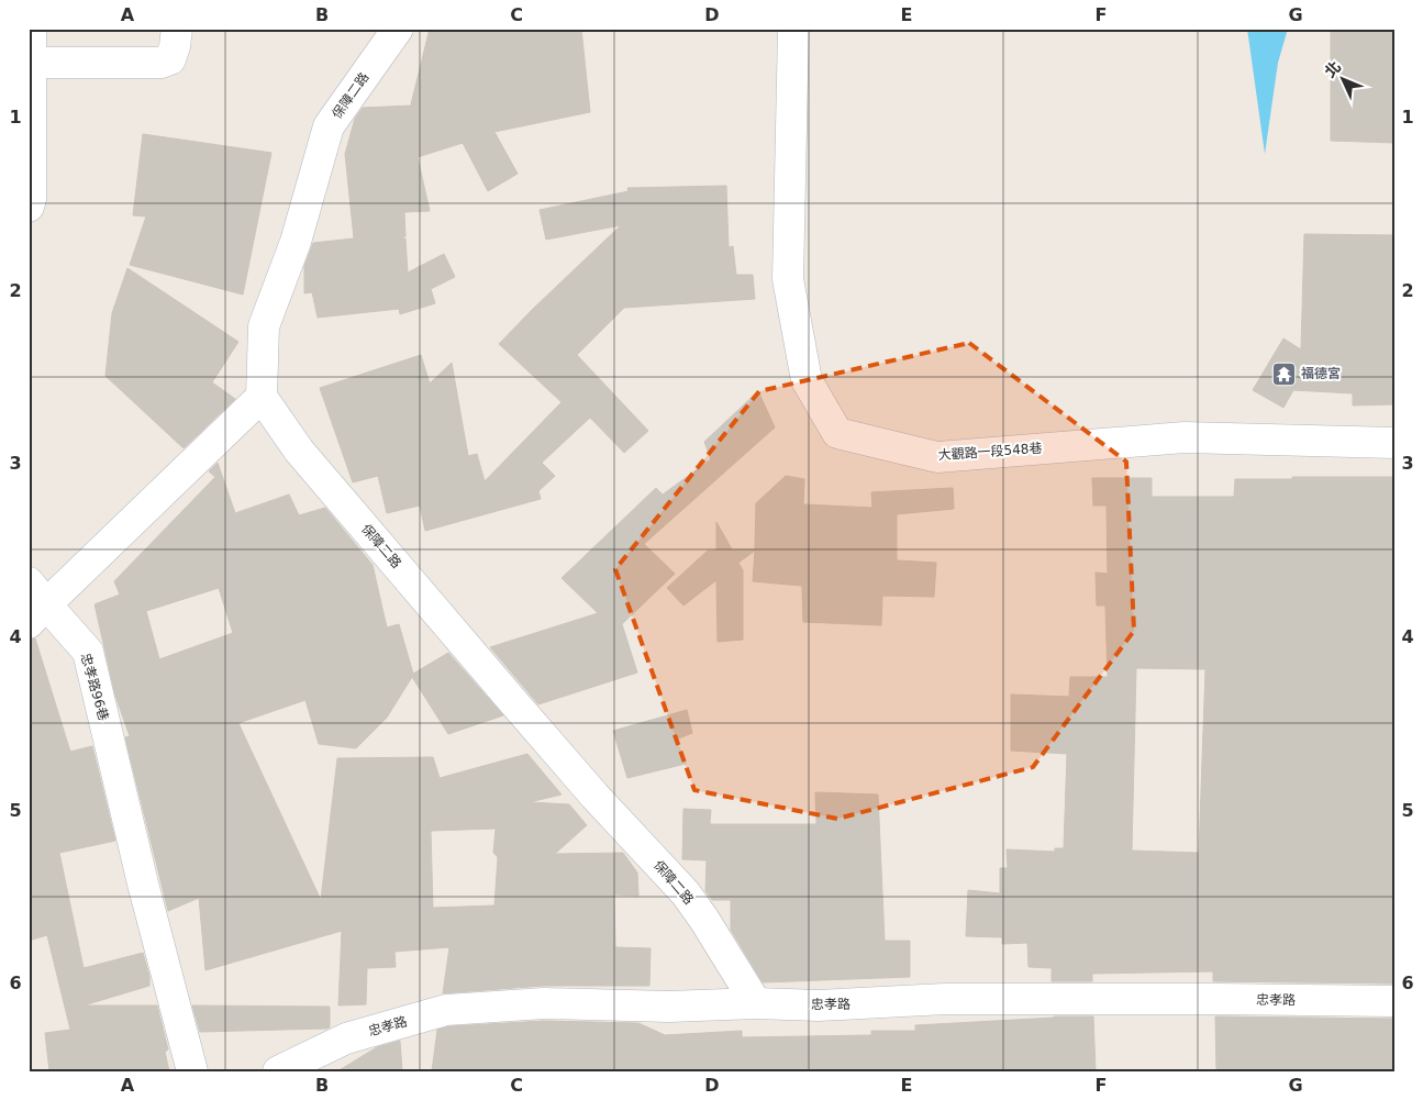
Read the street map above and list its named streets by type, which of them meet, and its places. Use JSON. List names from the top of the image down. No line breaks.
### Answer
{"streets":{"street":["保障二路","大觀路一段548巷","忠孝路96巷","忠孝路"]},"crossings":[["保障二路","忠孝路96巷"],["保障二路","忠孝路"]],"places":{"temple":["福德宮"]},"north":"top left","grid":{"columns":["A","B","C","D","E","F","G"],"rows":["1","2","3","4","5","6"]}}
